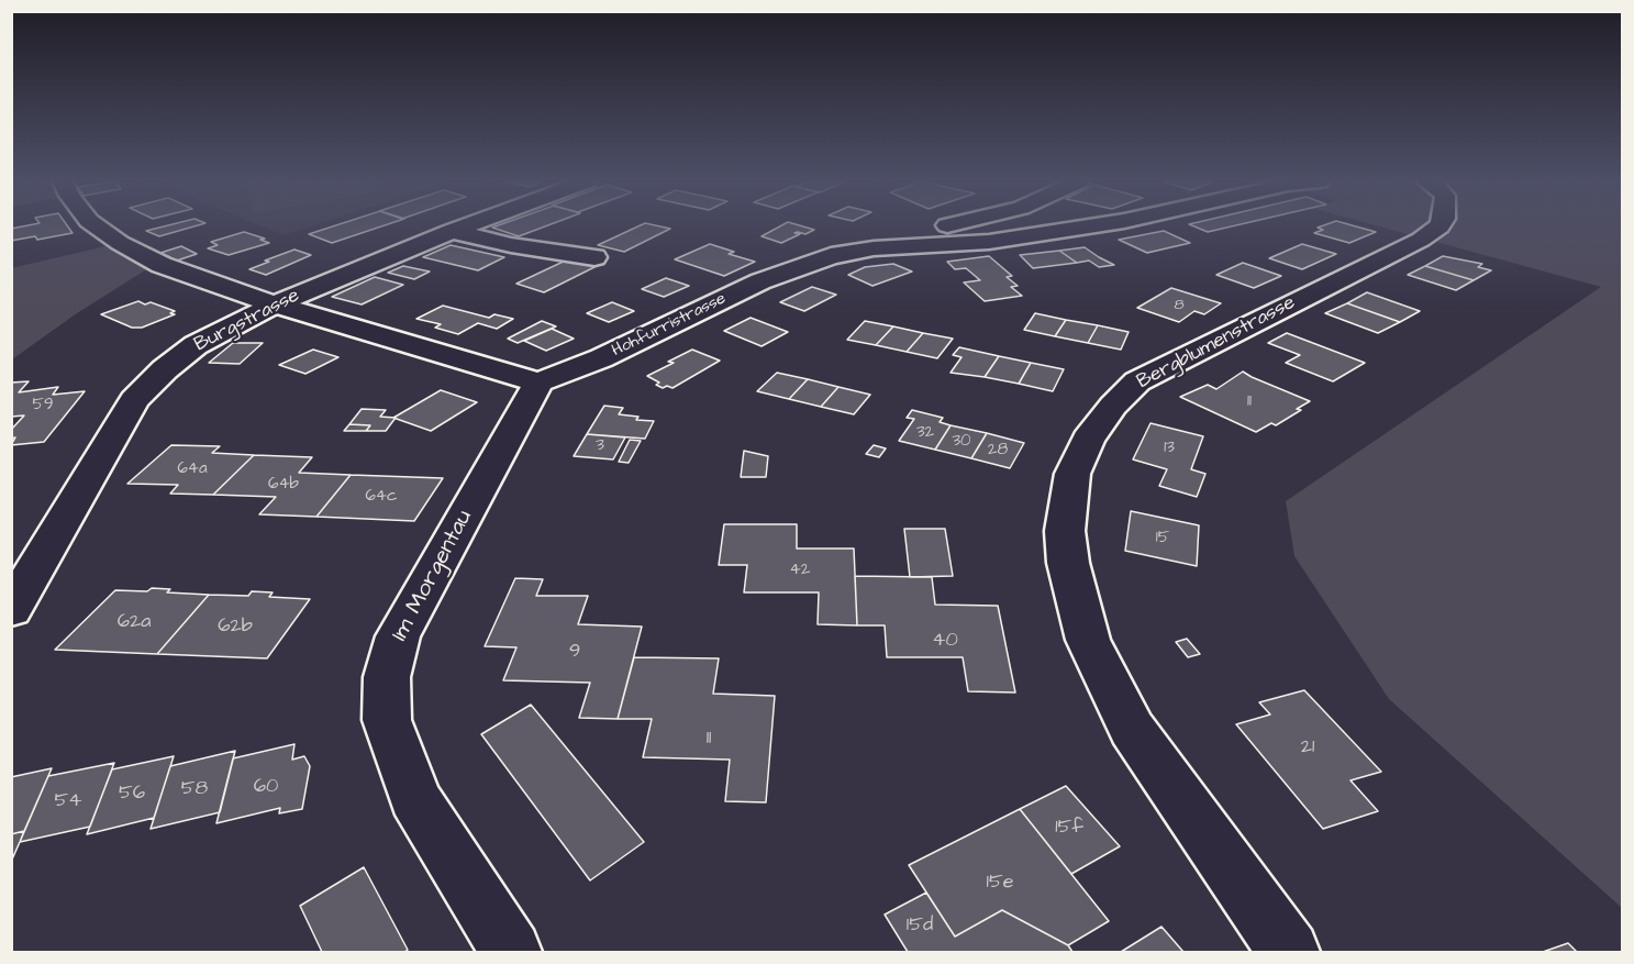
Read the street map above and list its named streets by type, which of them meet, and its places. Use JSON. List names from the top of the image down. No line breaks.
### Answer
{"streets":{"street":["Burgstrasse","Hohfurristrasse","Bergblumenstrasse","Im Morgentau"]},"crossings":[["Hohfurristrasse","Im Morgentau"]],"house_numbers":["8","11","59","32","30","3","13","28","64a","64b","64c","15","42","62a","62b","40","9","11","21","60","58","56","54","15f","15e","15d"]}
